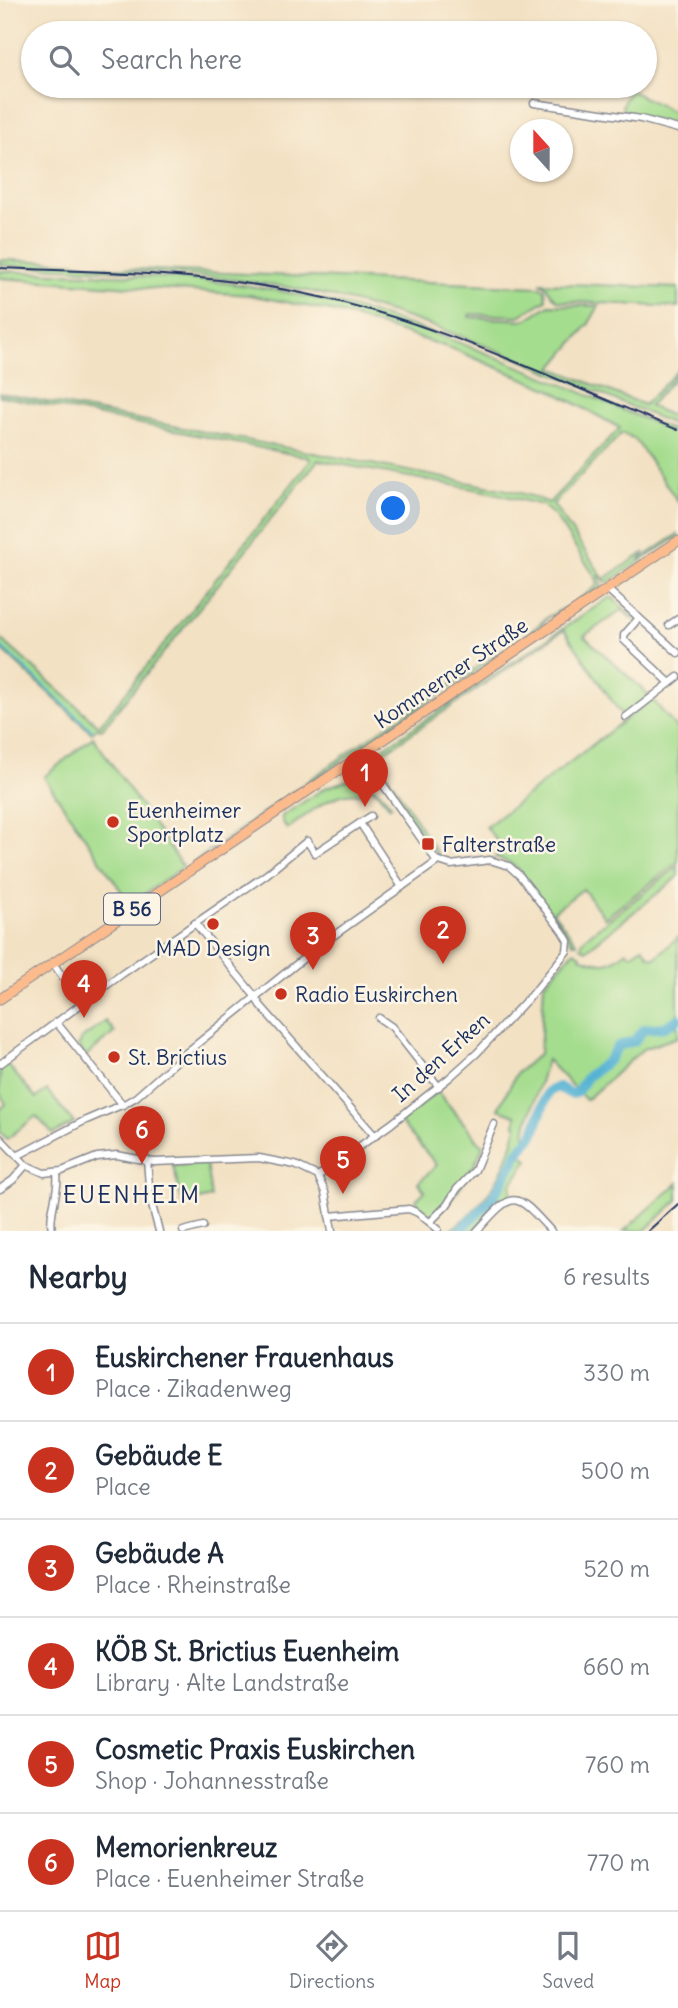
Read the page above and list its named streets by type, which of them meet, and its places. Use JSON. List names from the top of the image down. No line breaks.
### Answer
{"streets":{"main road":["Kommerner Straße","B 56"],"street":["In den Erken"]},"districts":["EUENHEIM"],"places":{"other":["Euenheimer Sportplatz","MAD Design","Radio Euskirchen","St. Brictius"],"transit":["Falterstraße"]},"north":"top","page":{"search":"Search here","pins":["1","2","3","4","6","5"],"heading":["Nearby","6 results"],"list":[{"mark":"1","name":"Euskirchener Frauenhaus","note":"Place · Zikadenweg","value":"330 m"},{"mark":"2","name":"Gebäude E","note":"Place","value":"500 m"},{"mark":"3","name":"Gebäude A","note":"Place · Rheinstraße","value":"520 m"},{"mark":"4","name":"KÖB St. Brictius Euenheim","note":"Library · Alte Landstraße","value":"660 m"},{"mark":"5","name":"Cosmetic Praxis Euskirchen","note":"Shop · Johannesstraße","value":"760 m"},{"mark":"6","name":"Memorienkreuz","note":"Place · Euenheimer Straße","value":"770 m"}],"nav":["Map","Directions","Saved"]}}
